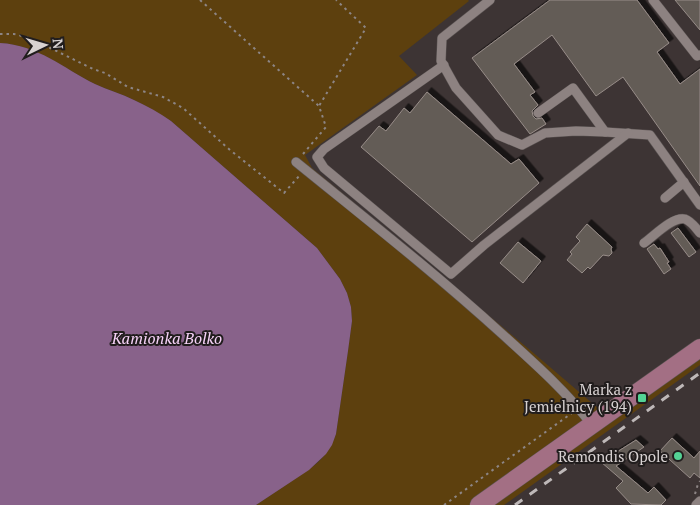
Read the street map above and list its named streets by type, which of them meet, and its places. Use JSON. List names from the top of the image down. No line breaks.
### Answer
{"water":["Kamionka Bolko"],"places":{"transit":["Marka z Jemielnicy (194)"],"other":["Remondis Opole"]},"north":"right"}
